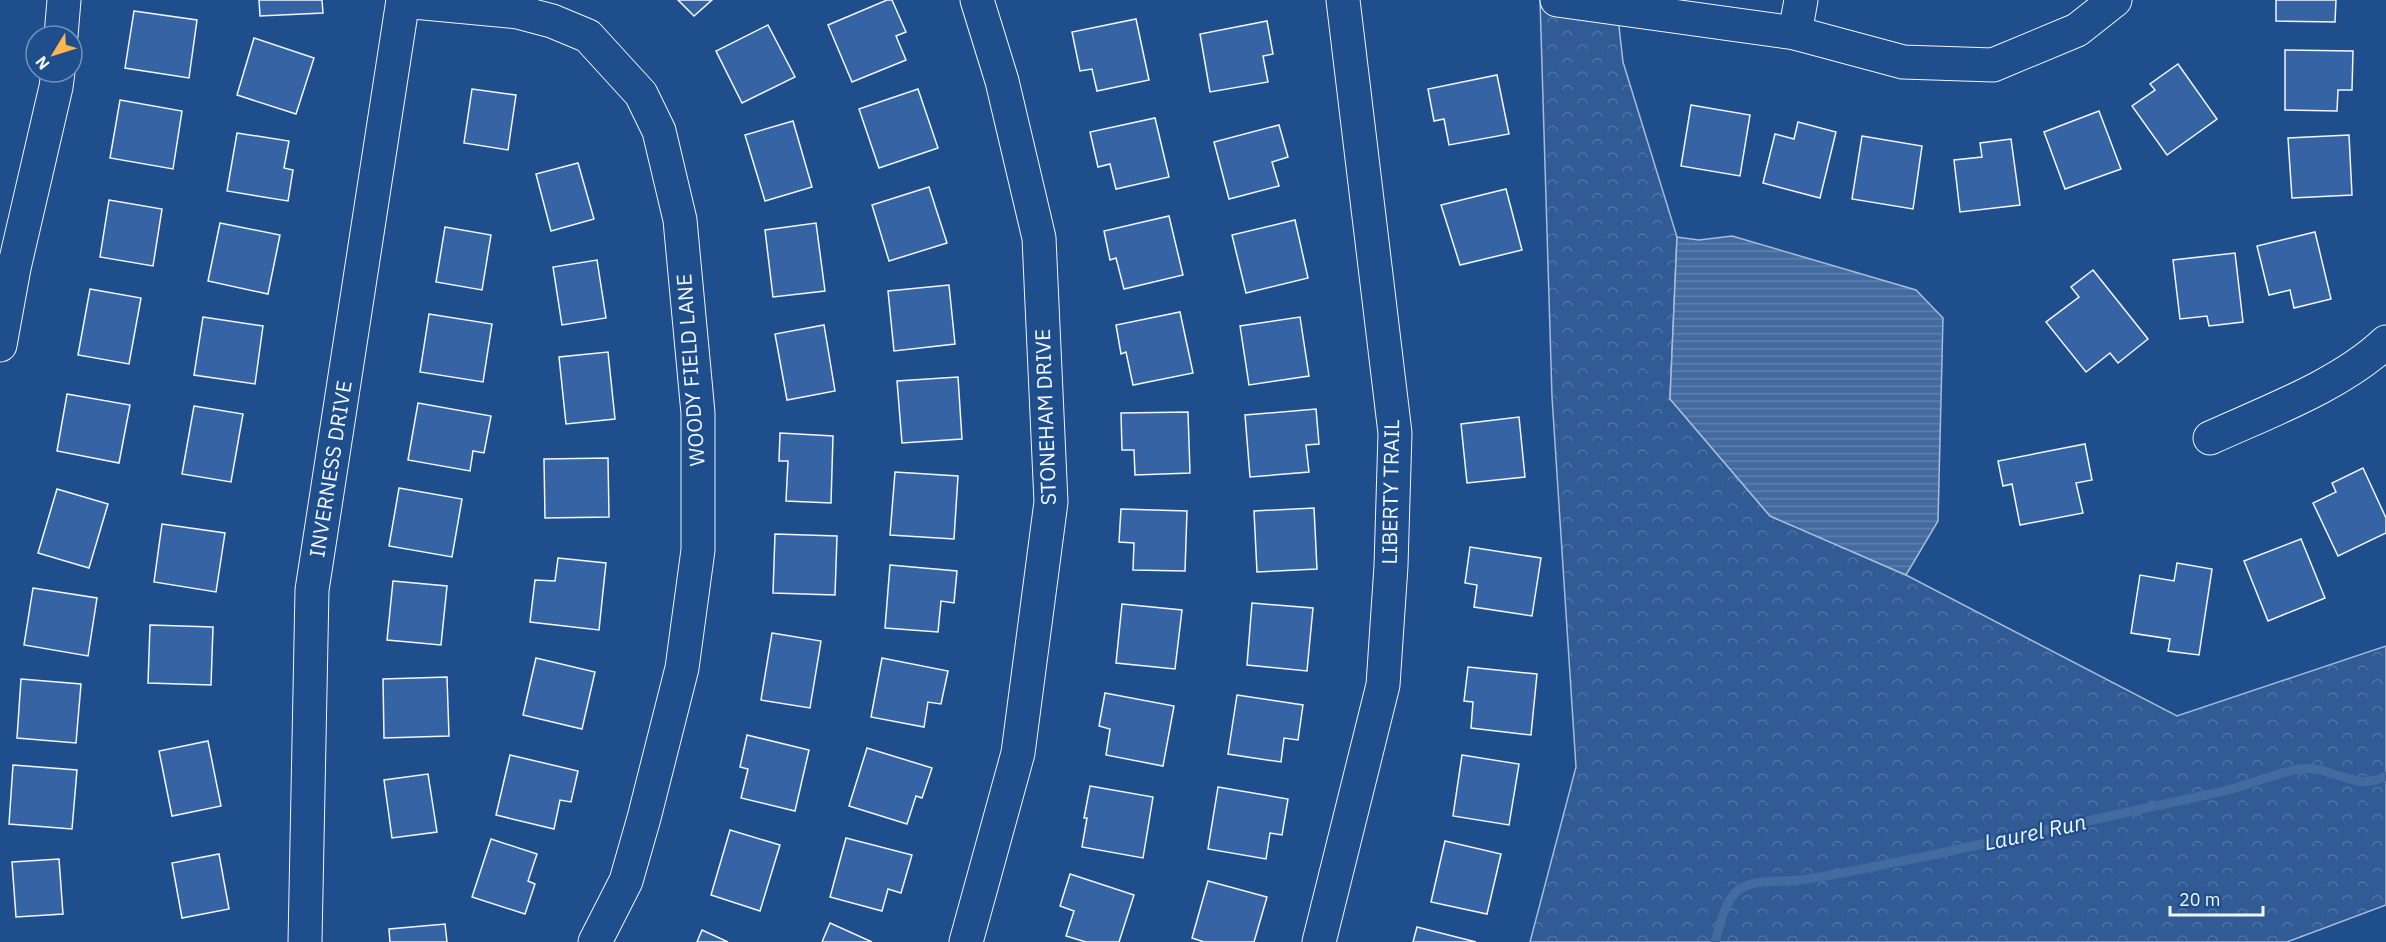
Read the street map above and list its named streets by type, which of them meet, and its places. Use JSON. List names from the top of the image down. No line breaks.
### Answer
{"streets":{"street":["WOODY FIELD LANE","STONEHAM DRIVE","INVERNESS DRIVE","LIBERTY TRAIL"]},"crossings":[["WOODY FIELD LANE","INVERNESS DRIVE"]],"water":["Laurel Run"],"scale_bar":"20 m","north":"bottom left"}
